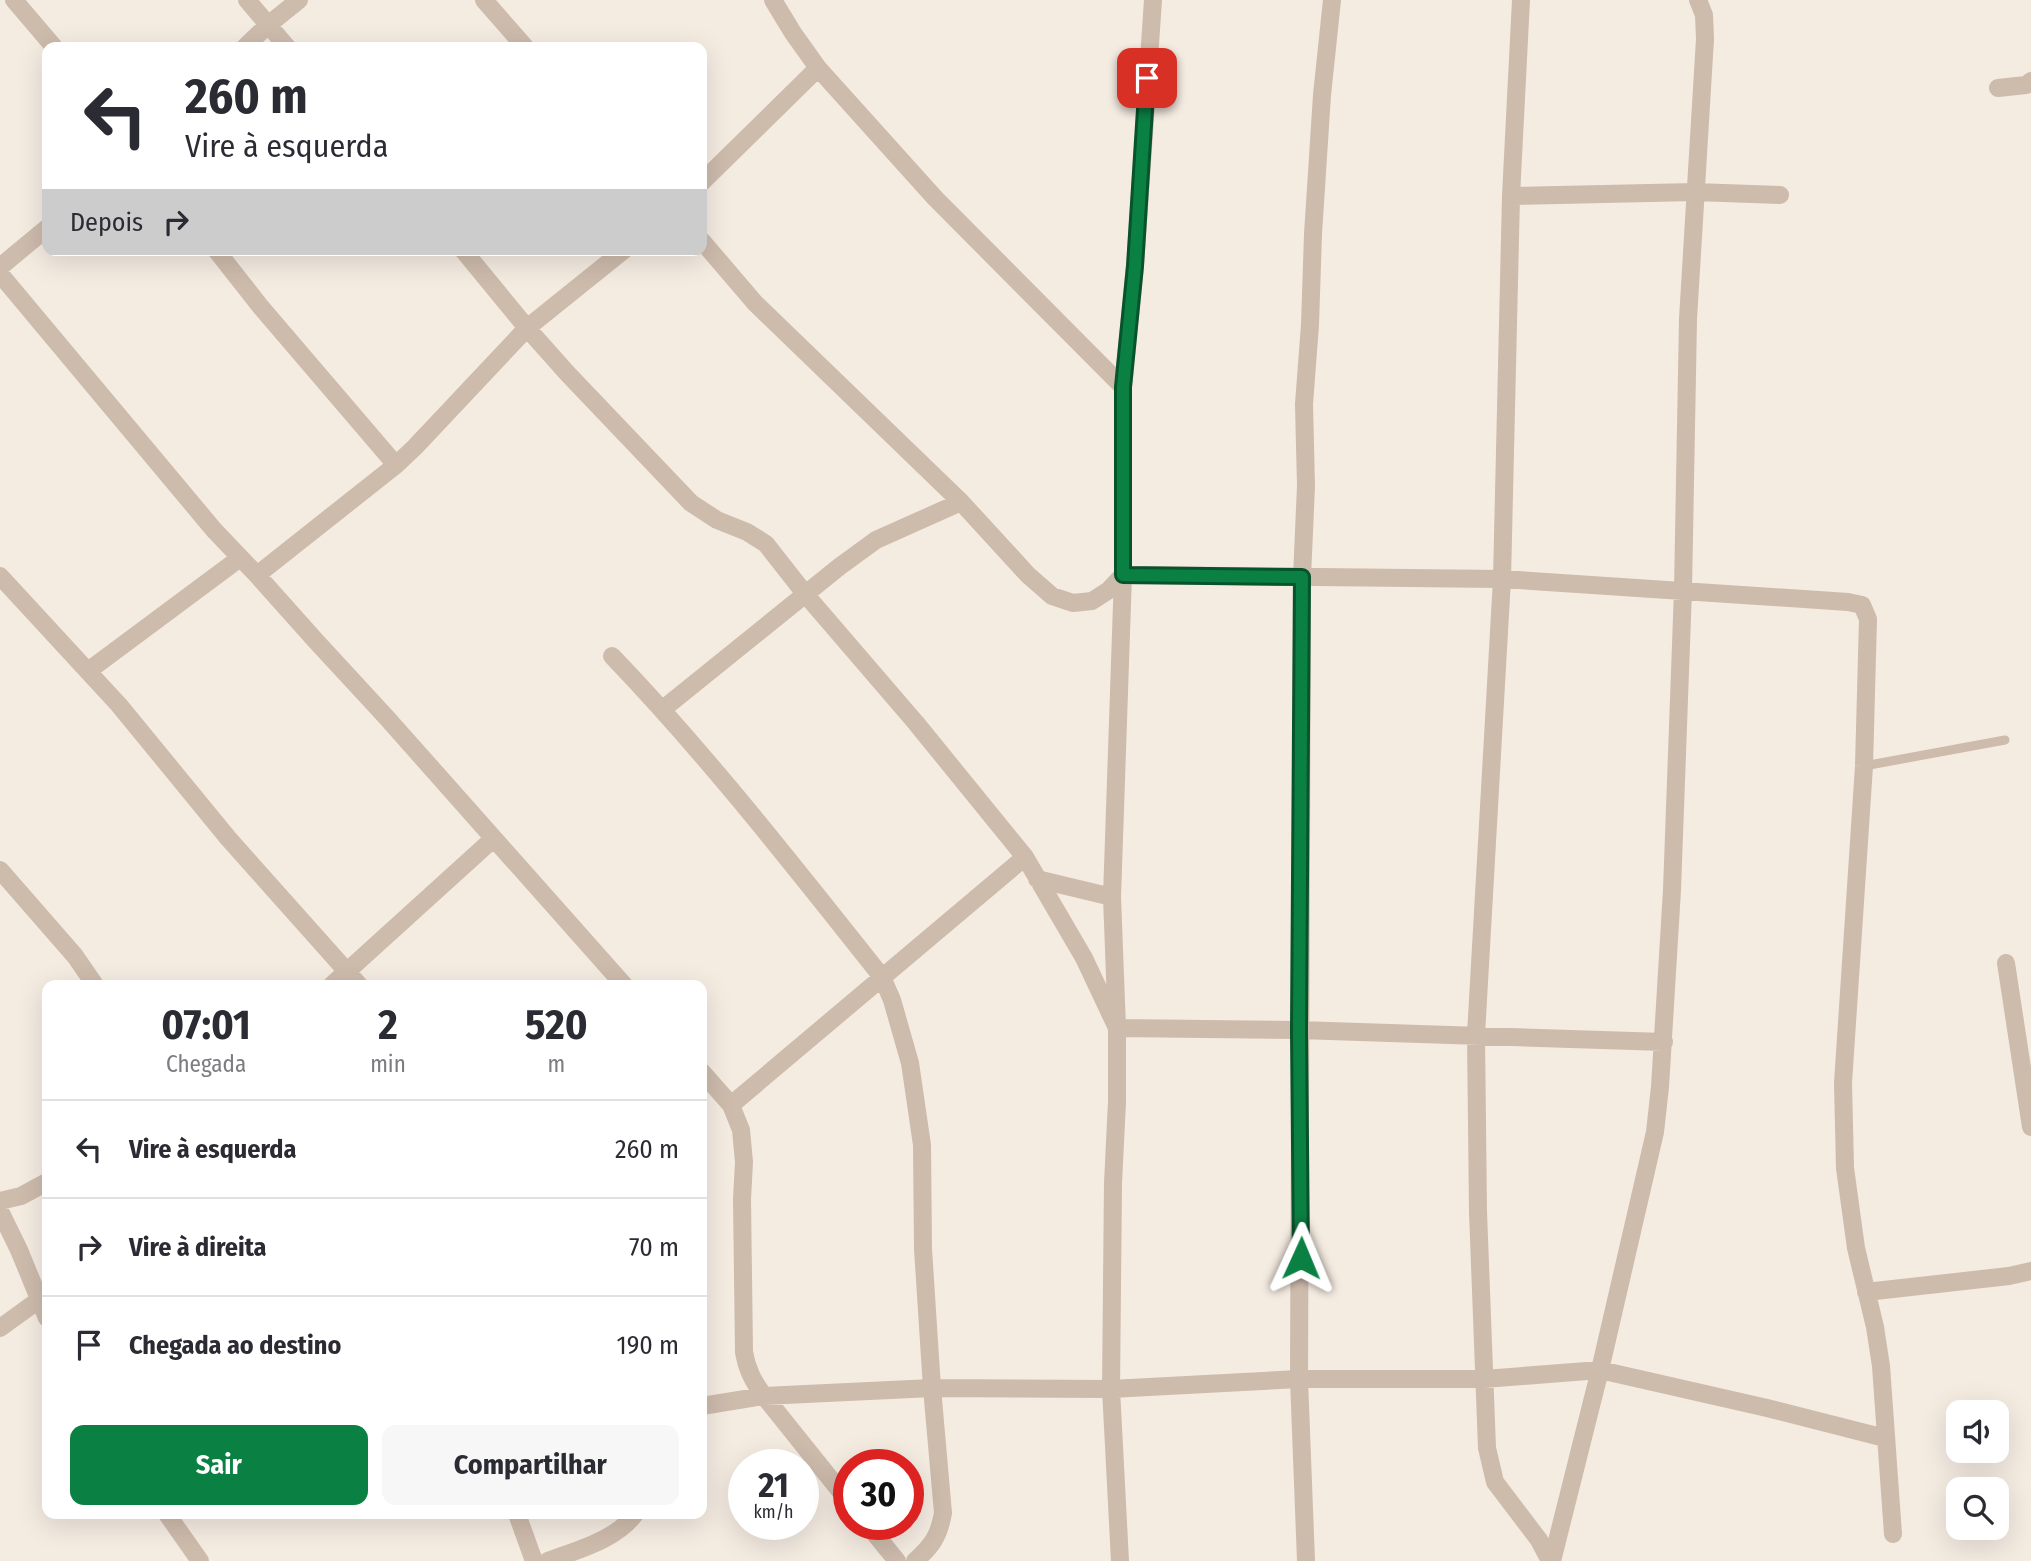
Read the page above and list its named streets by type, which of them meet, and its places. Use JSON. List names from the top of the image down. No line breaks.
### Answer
{"page":{"turn":["260 m","Vire à esquerda"],"then":"Depois","eta":["07:01","Chegada","2","min","520","m"],"list":[{"name":"Vire à esquerda","value":"260 m"},{"name":"Vire à direita","value":"70 m"},{"name":"Chegada ao destino","value":"190 m"}],"buttons":["Sair","Compartilhar"],"speed":"21 km/h","limit":"30"}}
